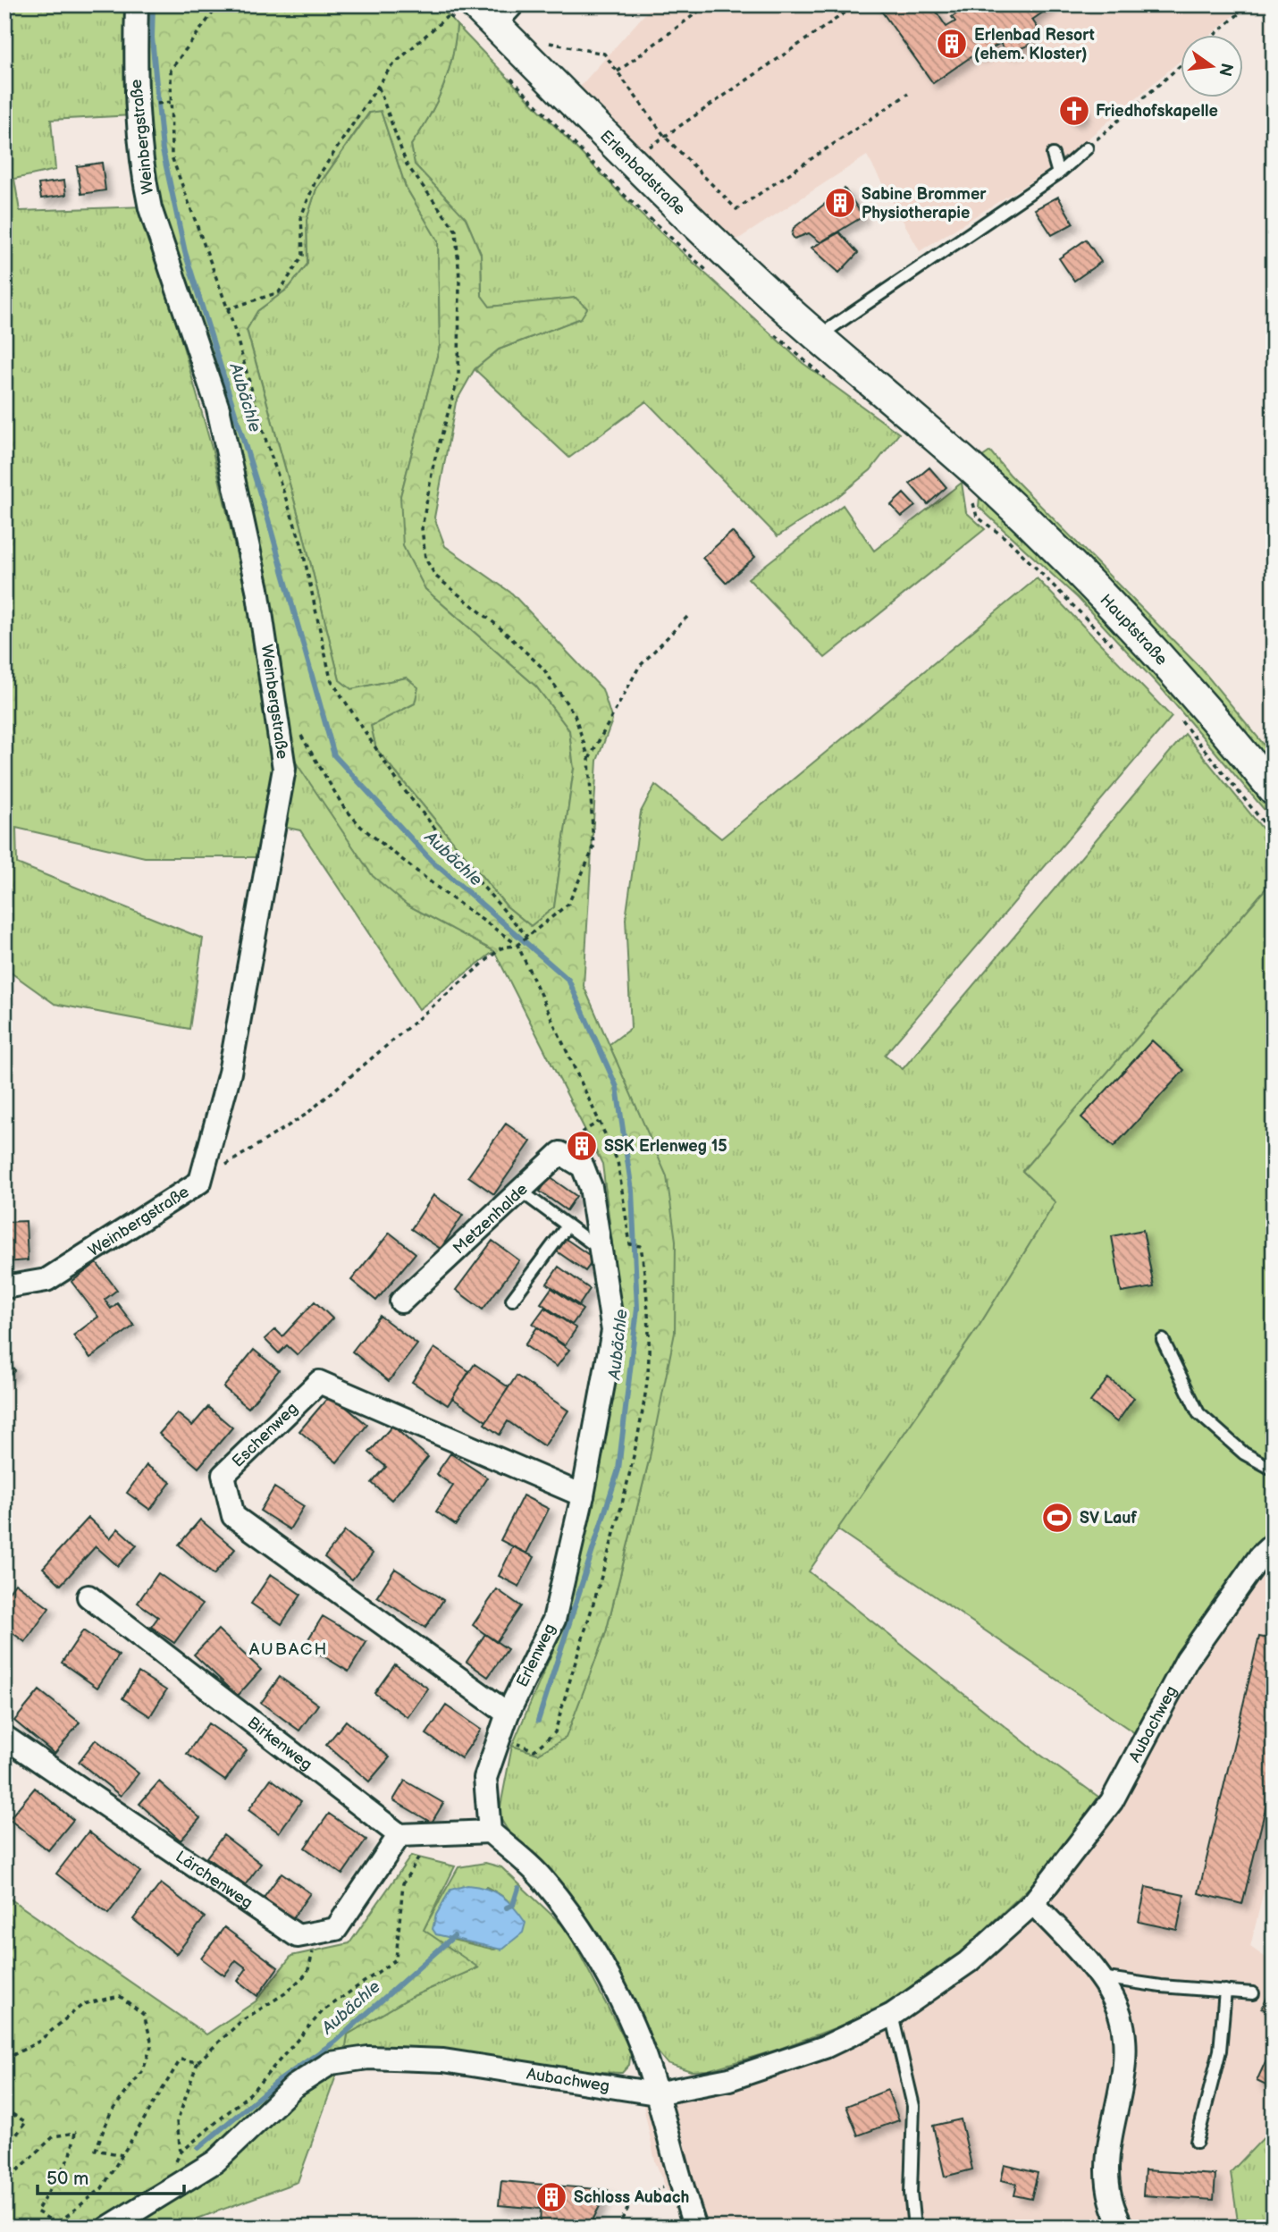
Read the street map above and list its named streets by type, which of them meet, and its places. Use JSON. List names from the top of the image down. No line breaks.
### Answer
{"streets":{"main road":["Erlenbadstraße","Hauptstraße"],"street":["Weinbergstraße","Metzenhalde","Eschenweg","Erlenweg","Aubachweg","Birkenweg","Lärchenweg"]},"crossings":[["Erlenbadstraße","Hauptstraße"],["Metzenhalde","Erlenweg"],["Eschenweg","Erlenweg"]],"districts":["AUBACH"],"water":["Aubächle"],"places":{"building":["Erlenbad Resort (ehem. Kloster)","Sabine Brommer Physiotherapie","SSK Erlenweg 15","Schloss Aubach"],"church":["Friedhofskapelle"],"sports":["SV Lauf"]},"scale_bar":"50 m","north":"right"}
